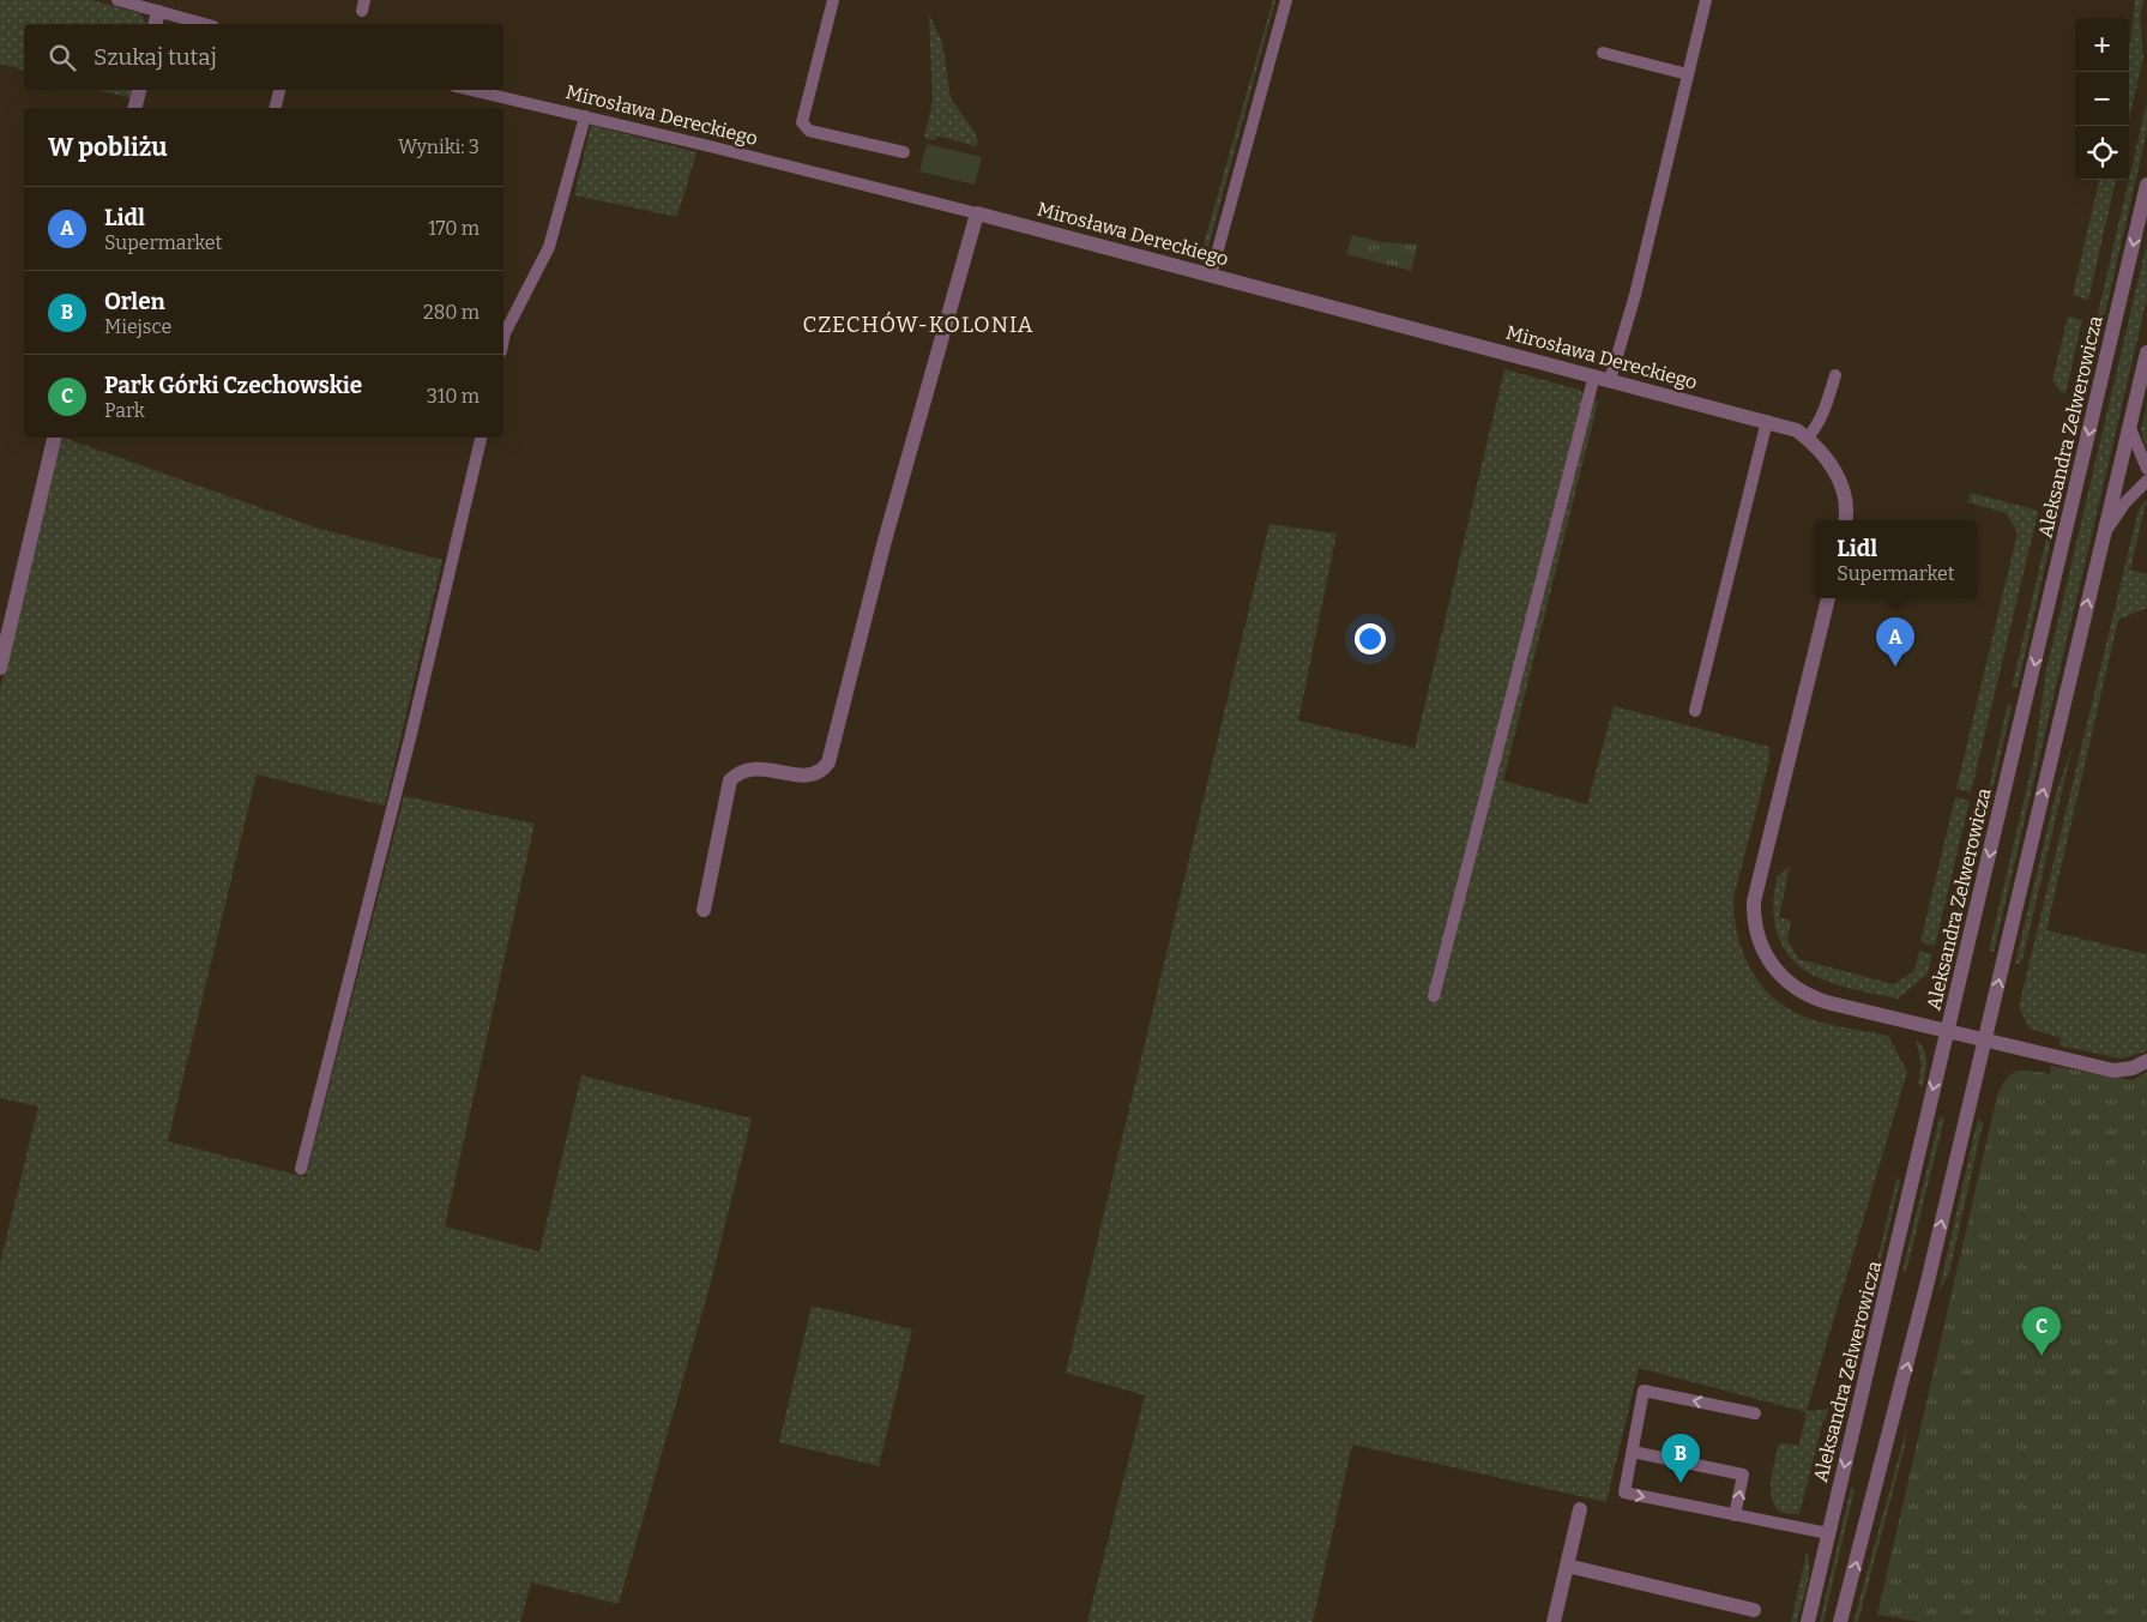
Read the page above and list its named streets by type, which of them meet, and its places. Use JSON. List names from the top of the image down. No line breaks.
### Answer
{"streets":{"street":["Mirosława Dereckiego","Aleksandra Zelwerowicza"]},"districts":["CZECHÓW-KOLONIA"],"page":{"map_buttons":["+","−"],"search":"Szukaj tutaj","heading":["W pobliżu","Wyniki: 3"],"list":[{"mark":"A","name":"Lidl","note":"Supermarket","value":"170 m"},{"mark":"B","name":"Orlen","note":"Miejsce","value":"280 m"},{"mark":"C","name":"Park Górki Czechowskie","note":"Park","value":"310 m"}],"popup":["Lidl","Supermarket"],"pins":["A","C","B"]}}
